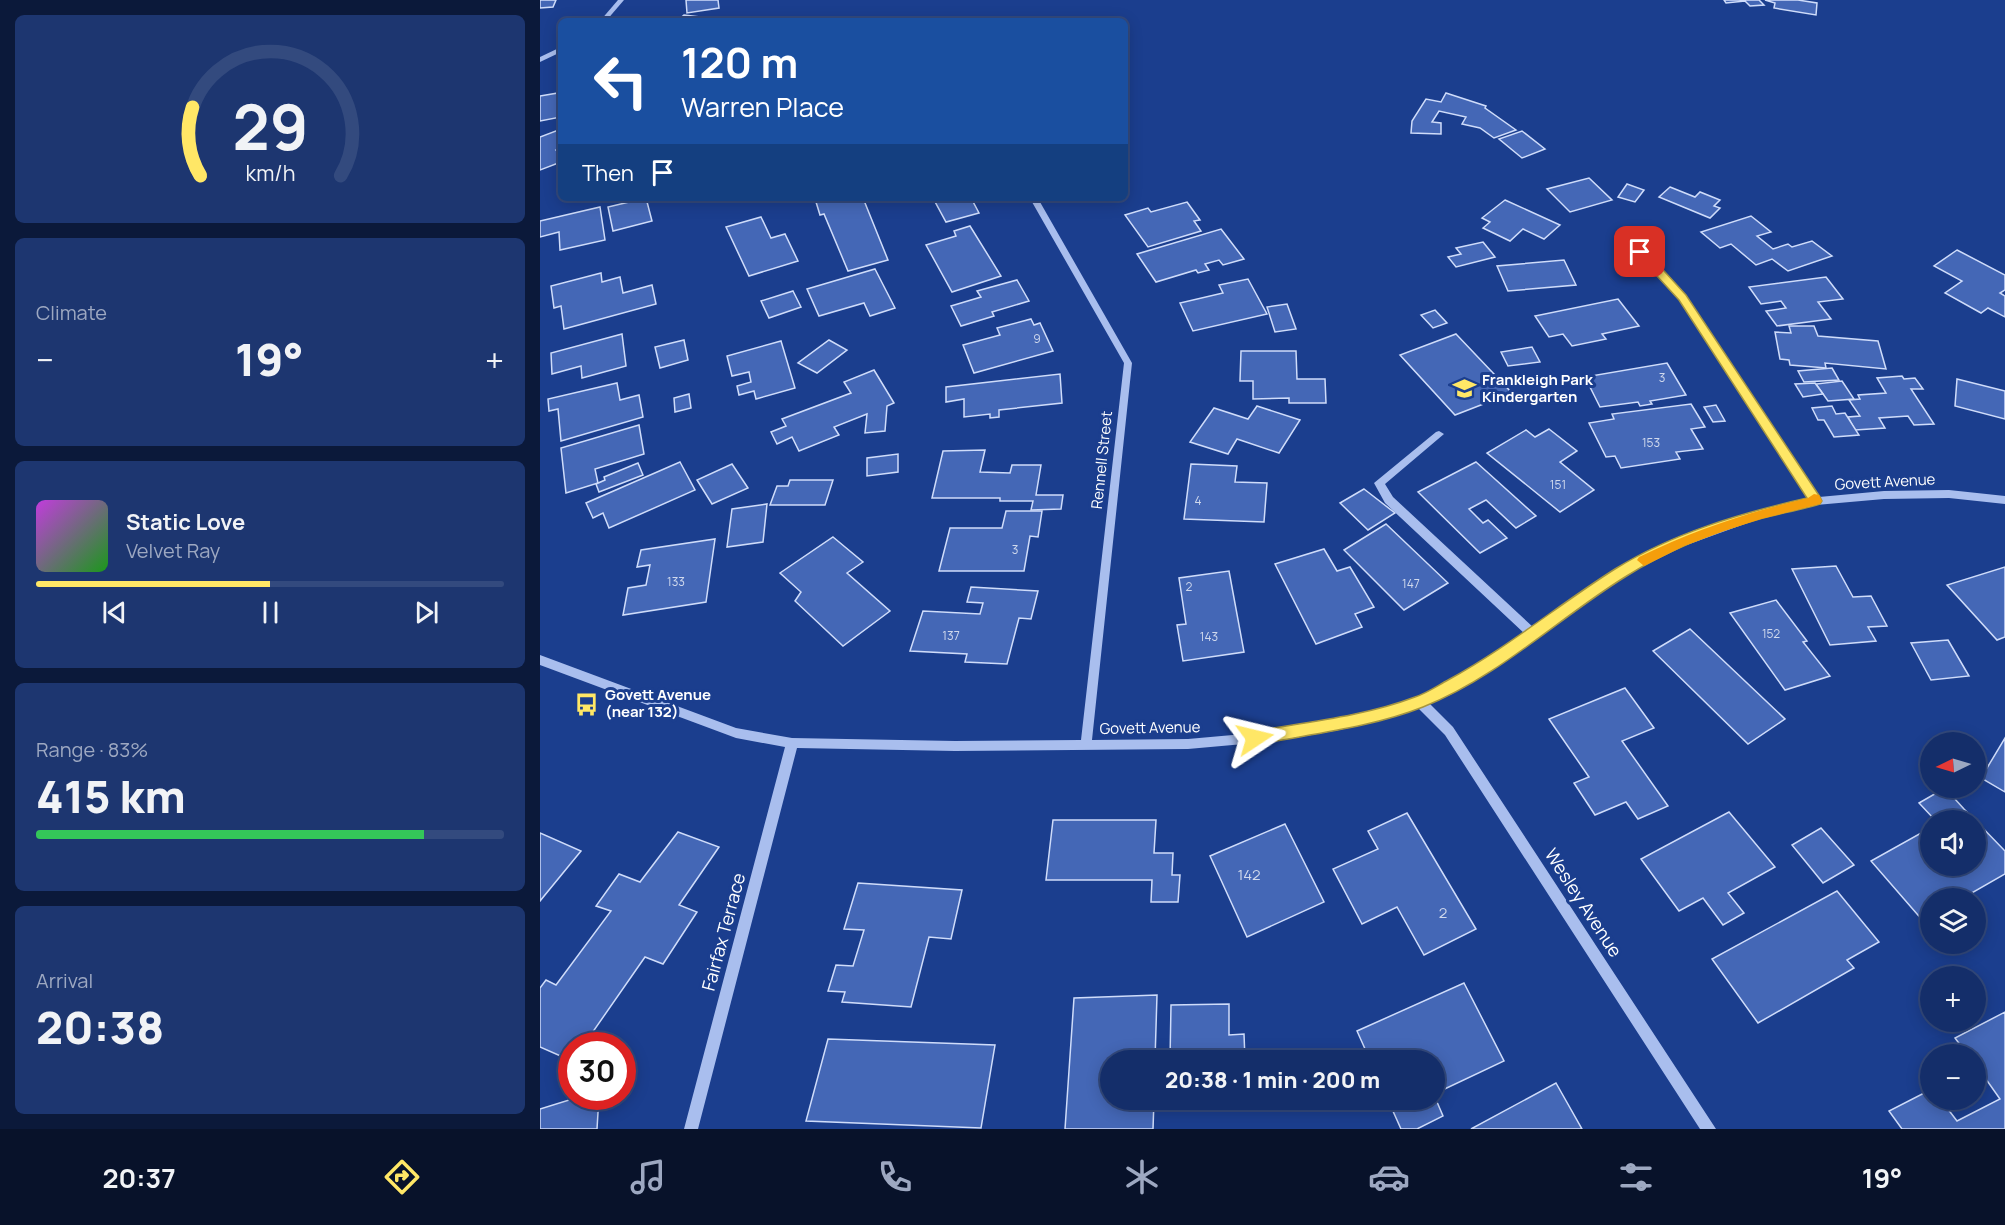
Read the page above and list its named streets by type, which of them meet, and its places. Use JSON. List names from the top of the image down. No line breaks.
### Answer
{"streets":{"street":["Rennell Street","Govett Avenue","Wesley Avenue","Fairfax Terrace"]},"crossings":[["Rennell Street","Govett Avenue"],["Govett Avenue","Wesley Avenue"],["Govett Avenue","Fairfax Terrace"]],"places":{"school or university":["Frankleigh Park Kindergarten"],"bus stop":["Govett Avenue (near 132)"]},"house_numbers":["9","3","153","151","4","3","133","147","2","152","137","143","142","2"],"north":"left","page":{"turn":["120 m","Warren Place"],"then":"Then","tile":["Climate",["Range · 83%","415 km"],["Arrival","20:38"]],"heat":["−","19°","+"],"song":["Static Love","Velvet Ray"],"map_buttons":["+","−"],"limit":"30","trip":"20:38 · 1 min · 200 m","tabs":["20:37","19°"],"gauge":["29","km/h"]}}
